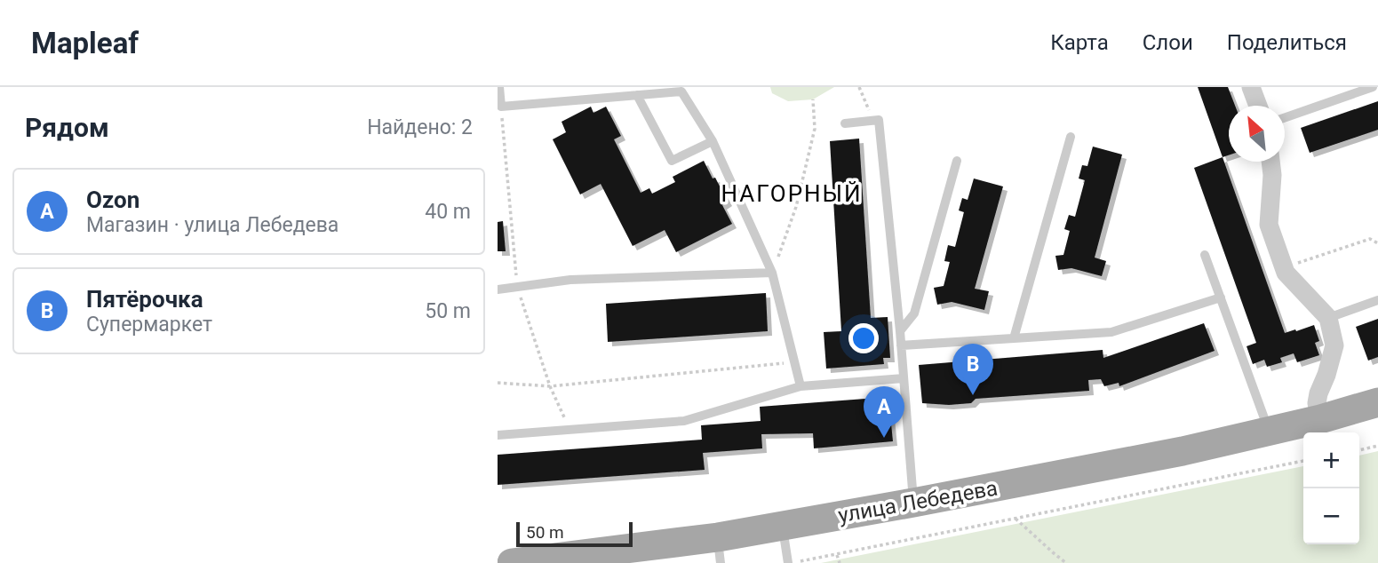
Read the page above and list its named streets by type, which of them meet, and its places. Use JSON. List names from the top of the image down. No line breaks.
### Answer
{"streets":{"main road":["улица Лебедева"]},"districts":["НАГОРНЫЙ"],"scale_bar":"50 m","north":"top left","page":{"header":"Mapleaf","nav":["Карта","Слои","Поделиться"],"heading":["Рядом","Найдено: 2"],"list":[{"mark":"A","name":"Ozon","note":"Магазин · улица Лебедева","value":"40 m"},{"mark":"B","name":"Пятёрочка","note":"Супермаркет","value":"50 m"}],"pins":["B","A"],"map_buttons":["+","−"],"scale":"50 m"}}
